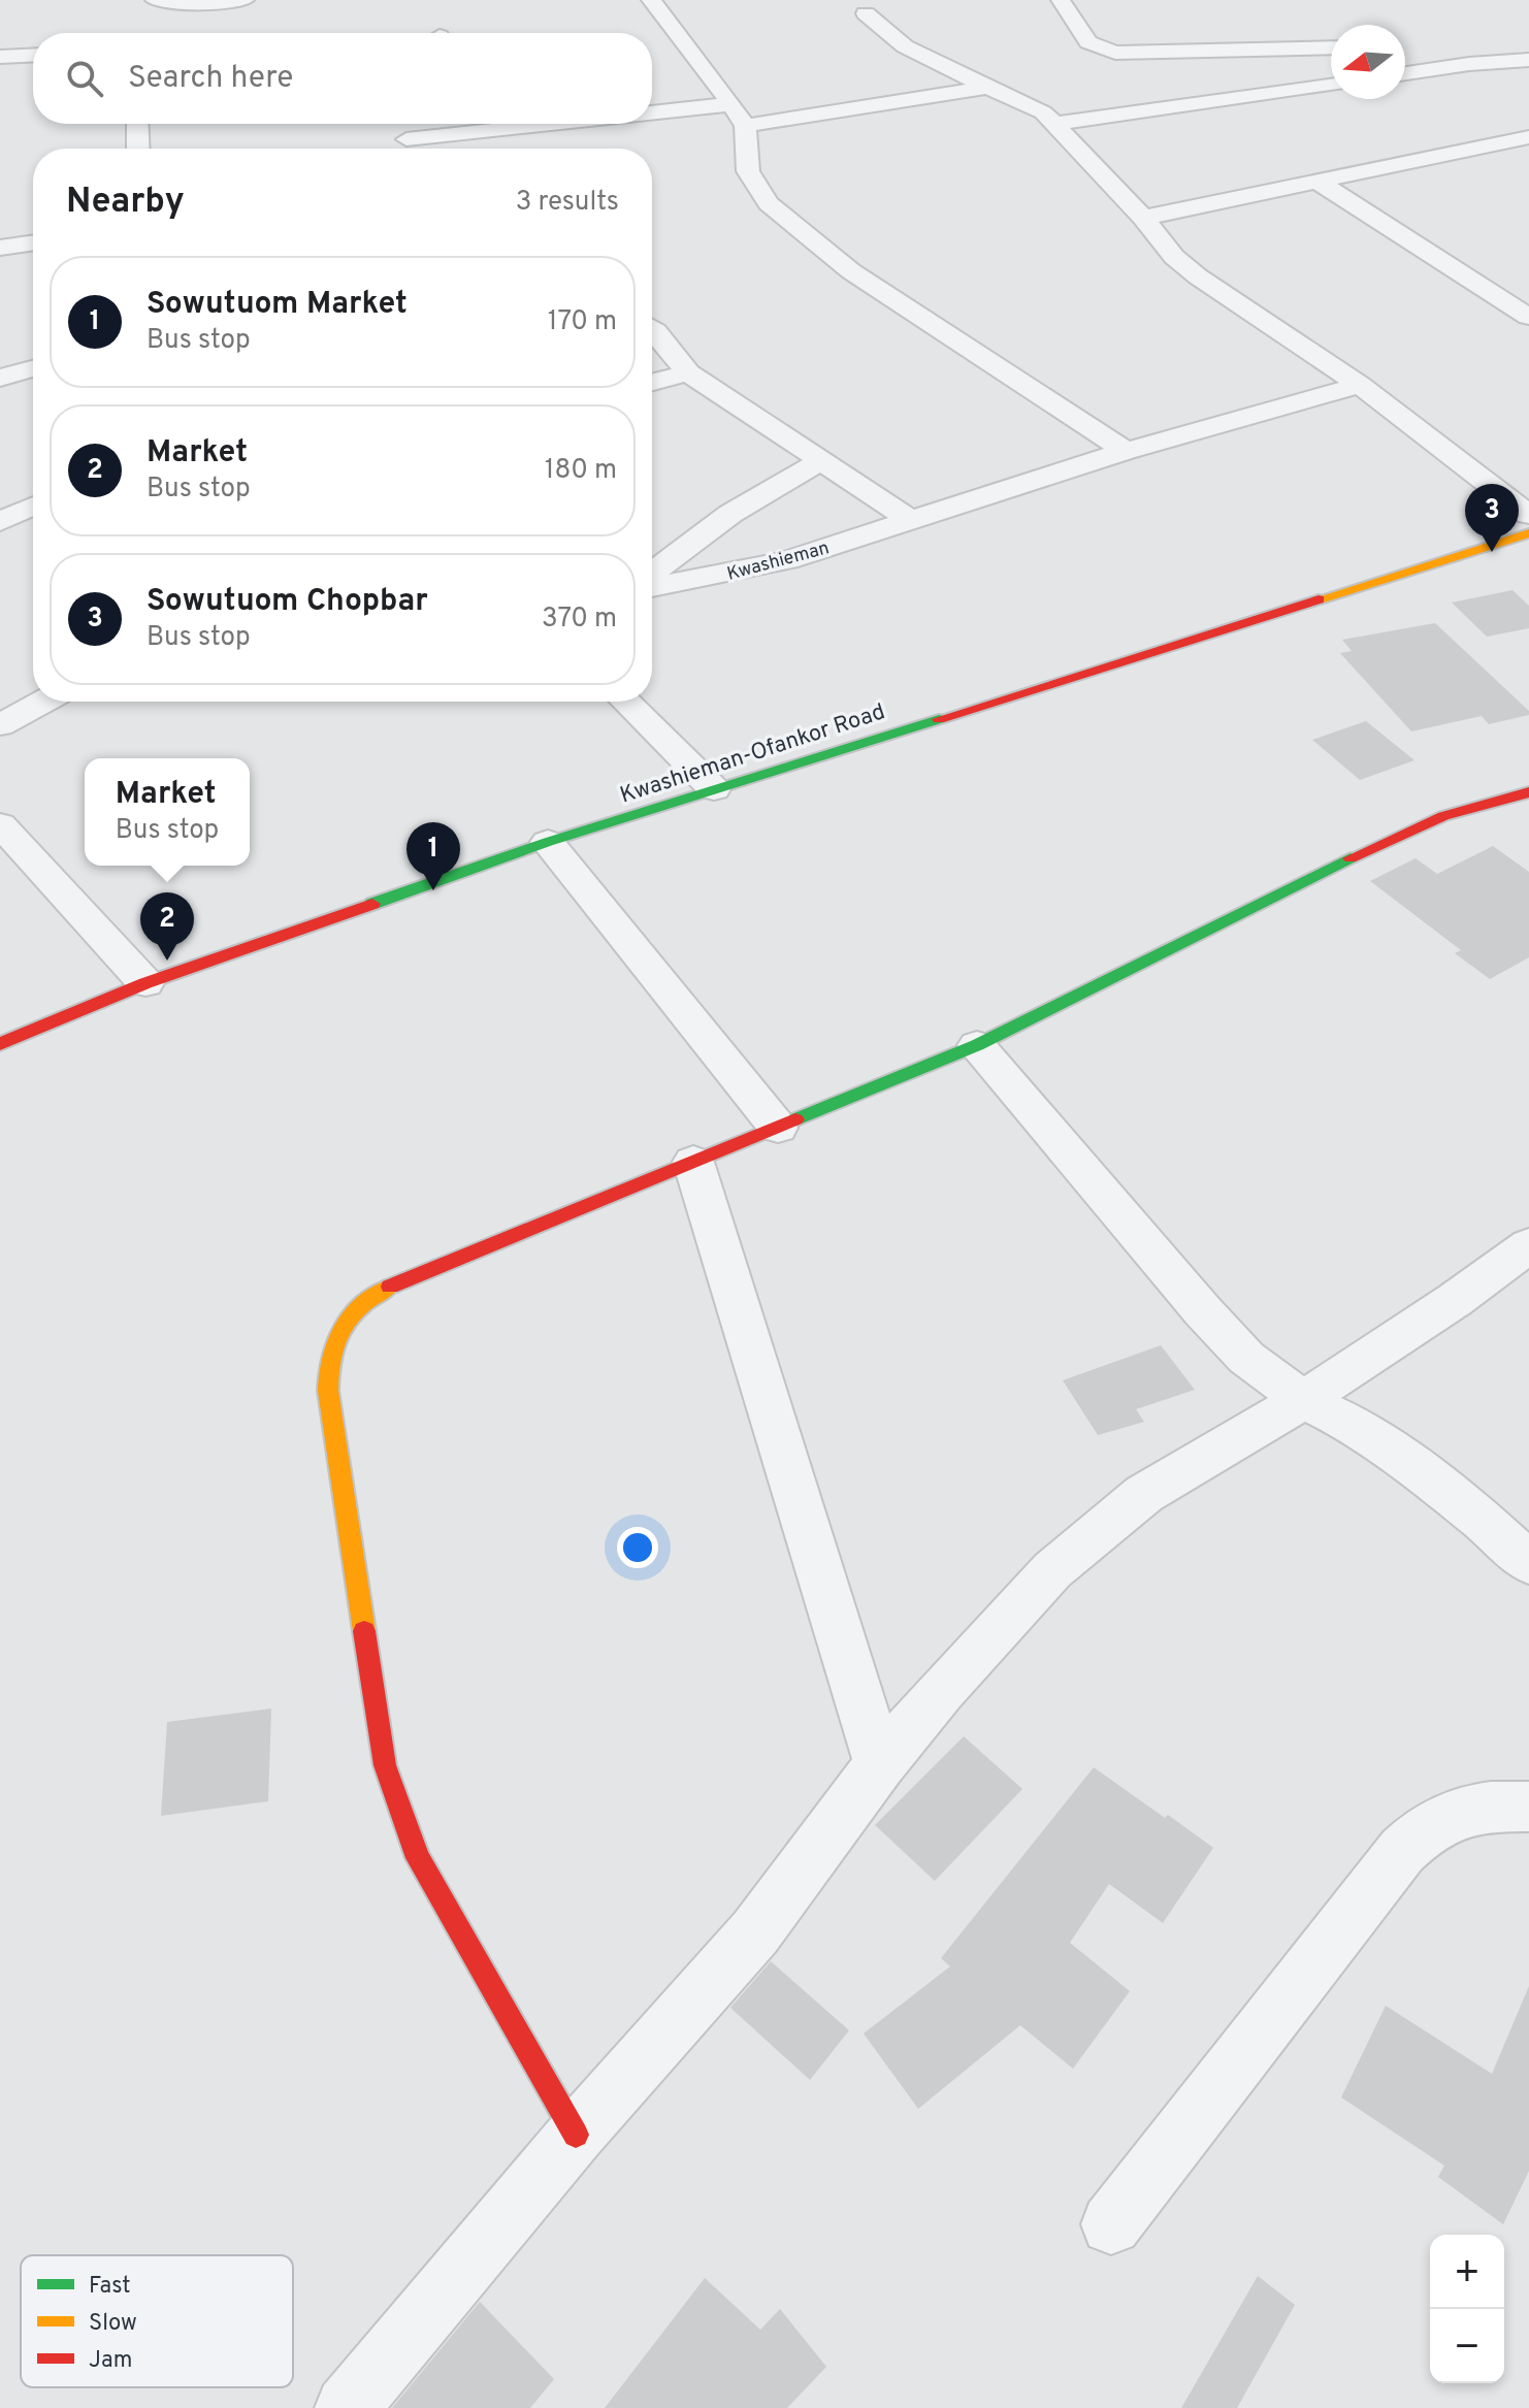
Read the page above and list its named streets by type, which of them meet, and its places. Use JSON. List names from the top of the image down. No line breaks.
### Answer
{"streets":{"street":["Kwashieman","Kwashieman-Ofankor Road"]},"legend":["Fast","Slow","Jam"],"north":"left","page":{"search":"Search here","heading":["Nearby","3 results"],"list":[{"mark":"1","name":"Sowutuom Market","note":"Bus stop","value":"170 m"},{"mark":"2","name":"Market","note":"Bus stop","value":"180 m"},{"mark":"3","name":"Sowutuom Chopbar","note":"Bus stop","value":"370 m"}],"pins":["3","1","2"],"popup":["Market","Bus stop"],"map_buttons":["+","−"]}}
